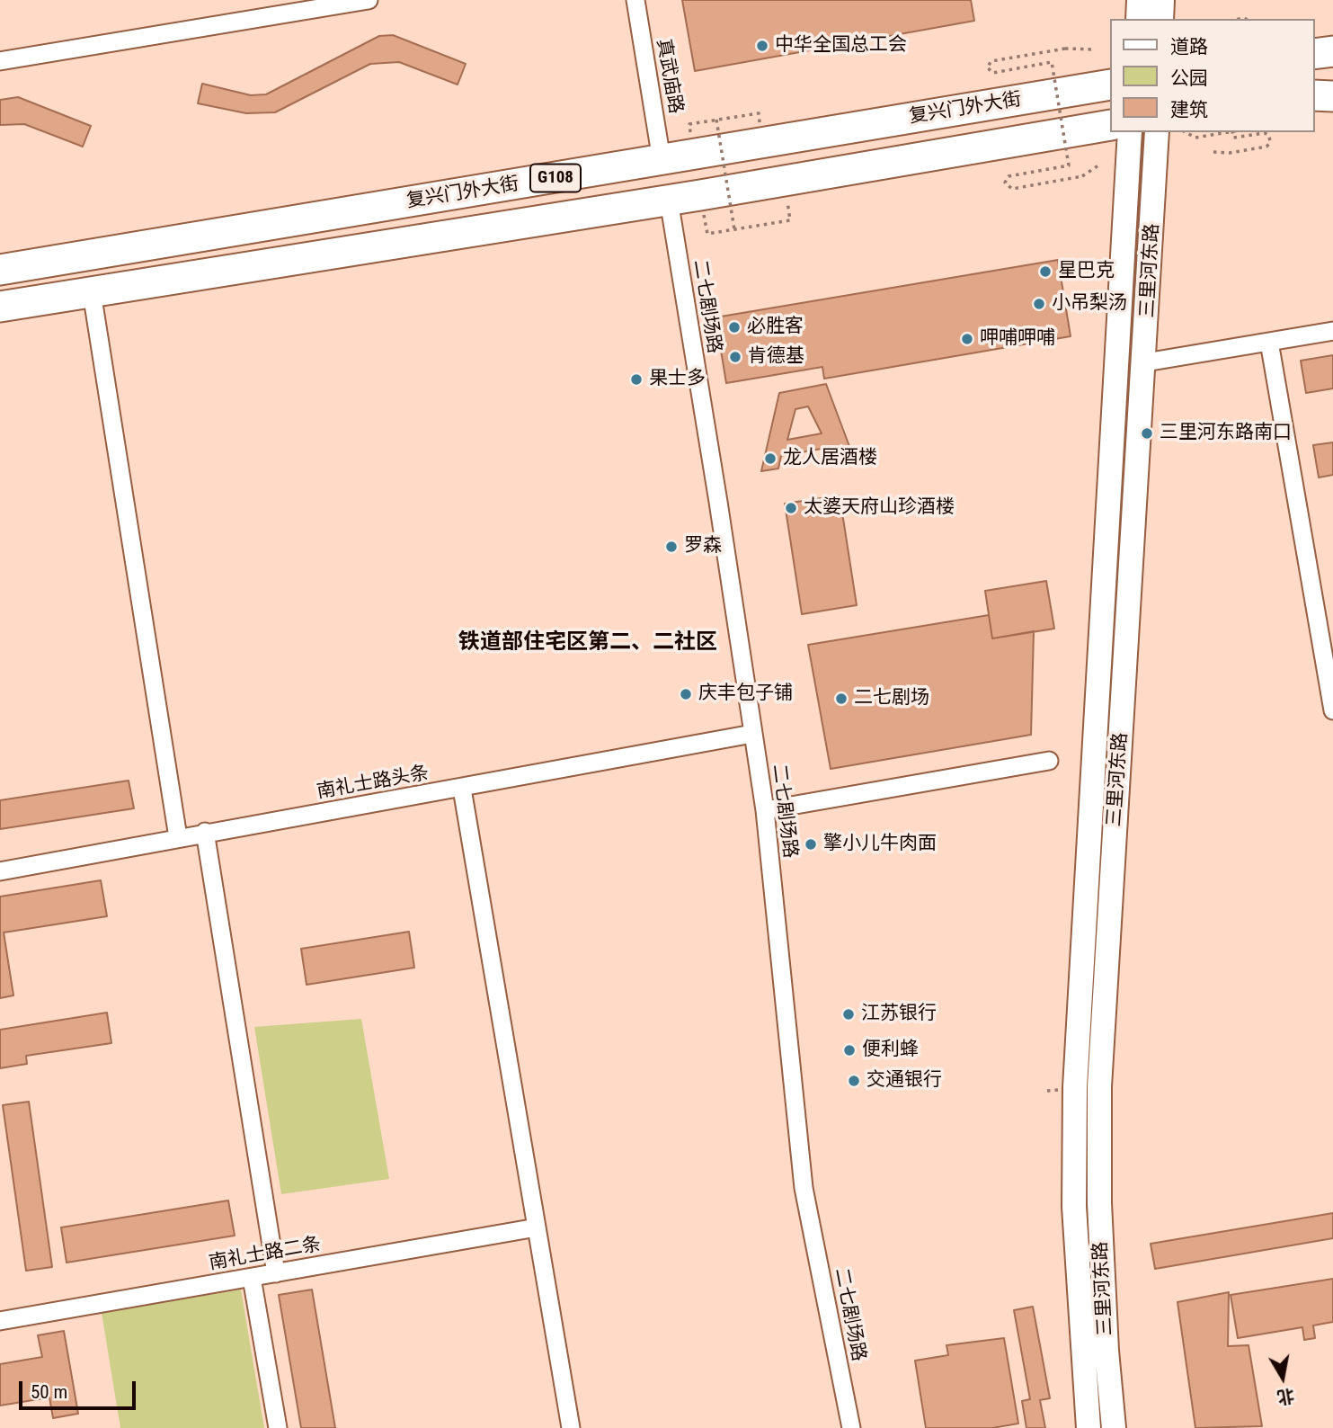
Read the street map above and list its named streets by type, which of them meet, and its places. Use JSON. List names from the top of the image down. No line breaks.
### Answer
{"streets":{"highway":["复兴门外大街","G108"],"main road":["三里河东路"],"street":["真武庙路","二七剧场路","南礼士路头条","南礼士路二条"]},"crossings":[["真武庙路","复兴门外大街"],["复兴门外大街","二七剧场路"],["二七剧场路","南礼士路头条"]],"districts":["铁道部住宅区第二、二社区"],"places":["中华全国总工会","星巴克","小吊梨汤","必胜客","呷哺呷哺","肯德基","果士多","三里河东路南口","龙人居酒楼","太婆天府山珍酒楼","罗森","庆丰包子铺","二七剧场","擎小儿牛肉面","江苏银行","便利蜂","交通银行"],"legend":["道路","公园","建筑"],"scale_bar":"50 m","north":"bottom"}
